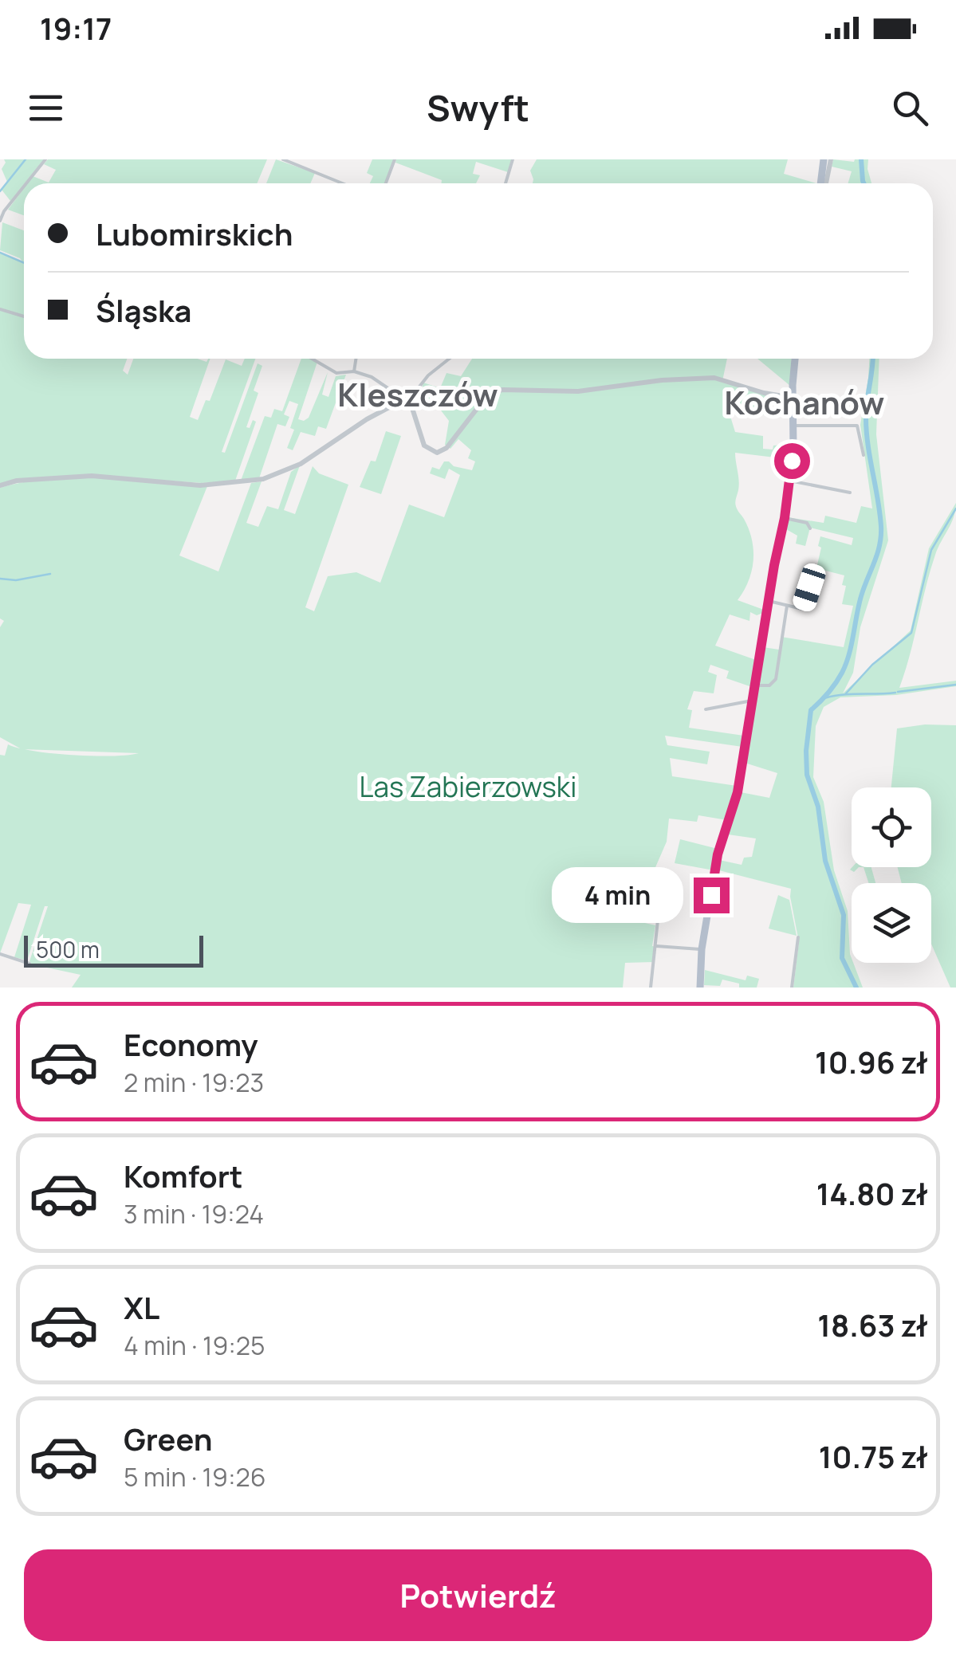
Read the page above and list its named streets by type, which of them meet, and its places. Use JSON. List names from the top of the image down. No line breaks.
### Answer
{"districts":["Kleszczów","Kochanów"],"parks":["Las Zabierzowski"],"scale_bar":"500 m","page":{"status":"19:17","header":"Swyft","banner":["Lubomirskich","Śląska"],"bubble":"4 min","scale":"500 m","list":[{"name":"Economy","note":"2 min · 19:23","value":"10.96 zł"},{"name":"Komfort","note":"3 min · 19:24","value":"14.80 zł"},{"name":"XL","note":"4 min · 19:25","value":"18.63 zł"},{"name":"Green","note":"5 min · 19:26","value":"10.75 zł"}],"buttons":"Potwierdź"}}
